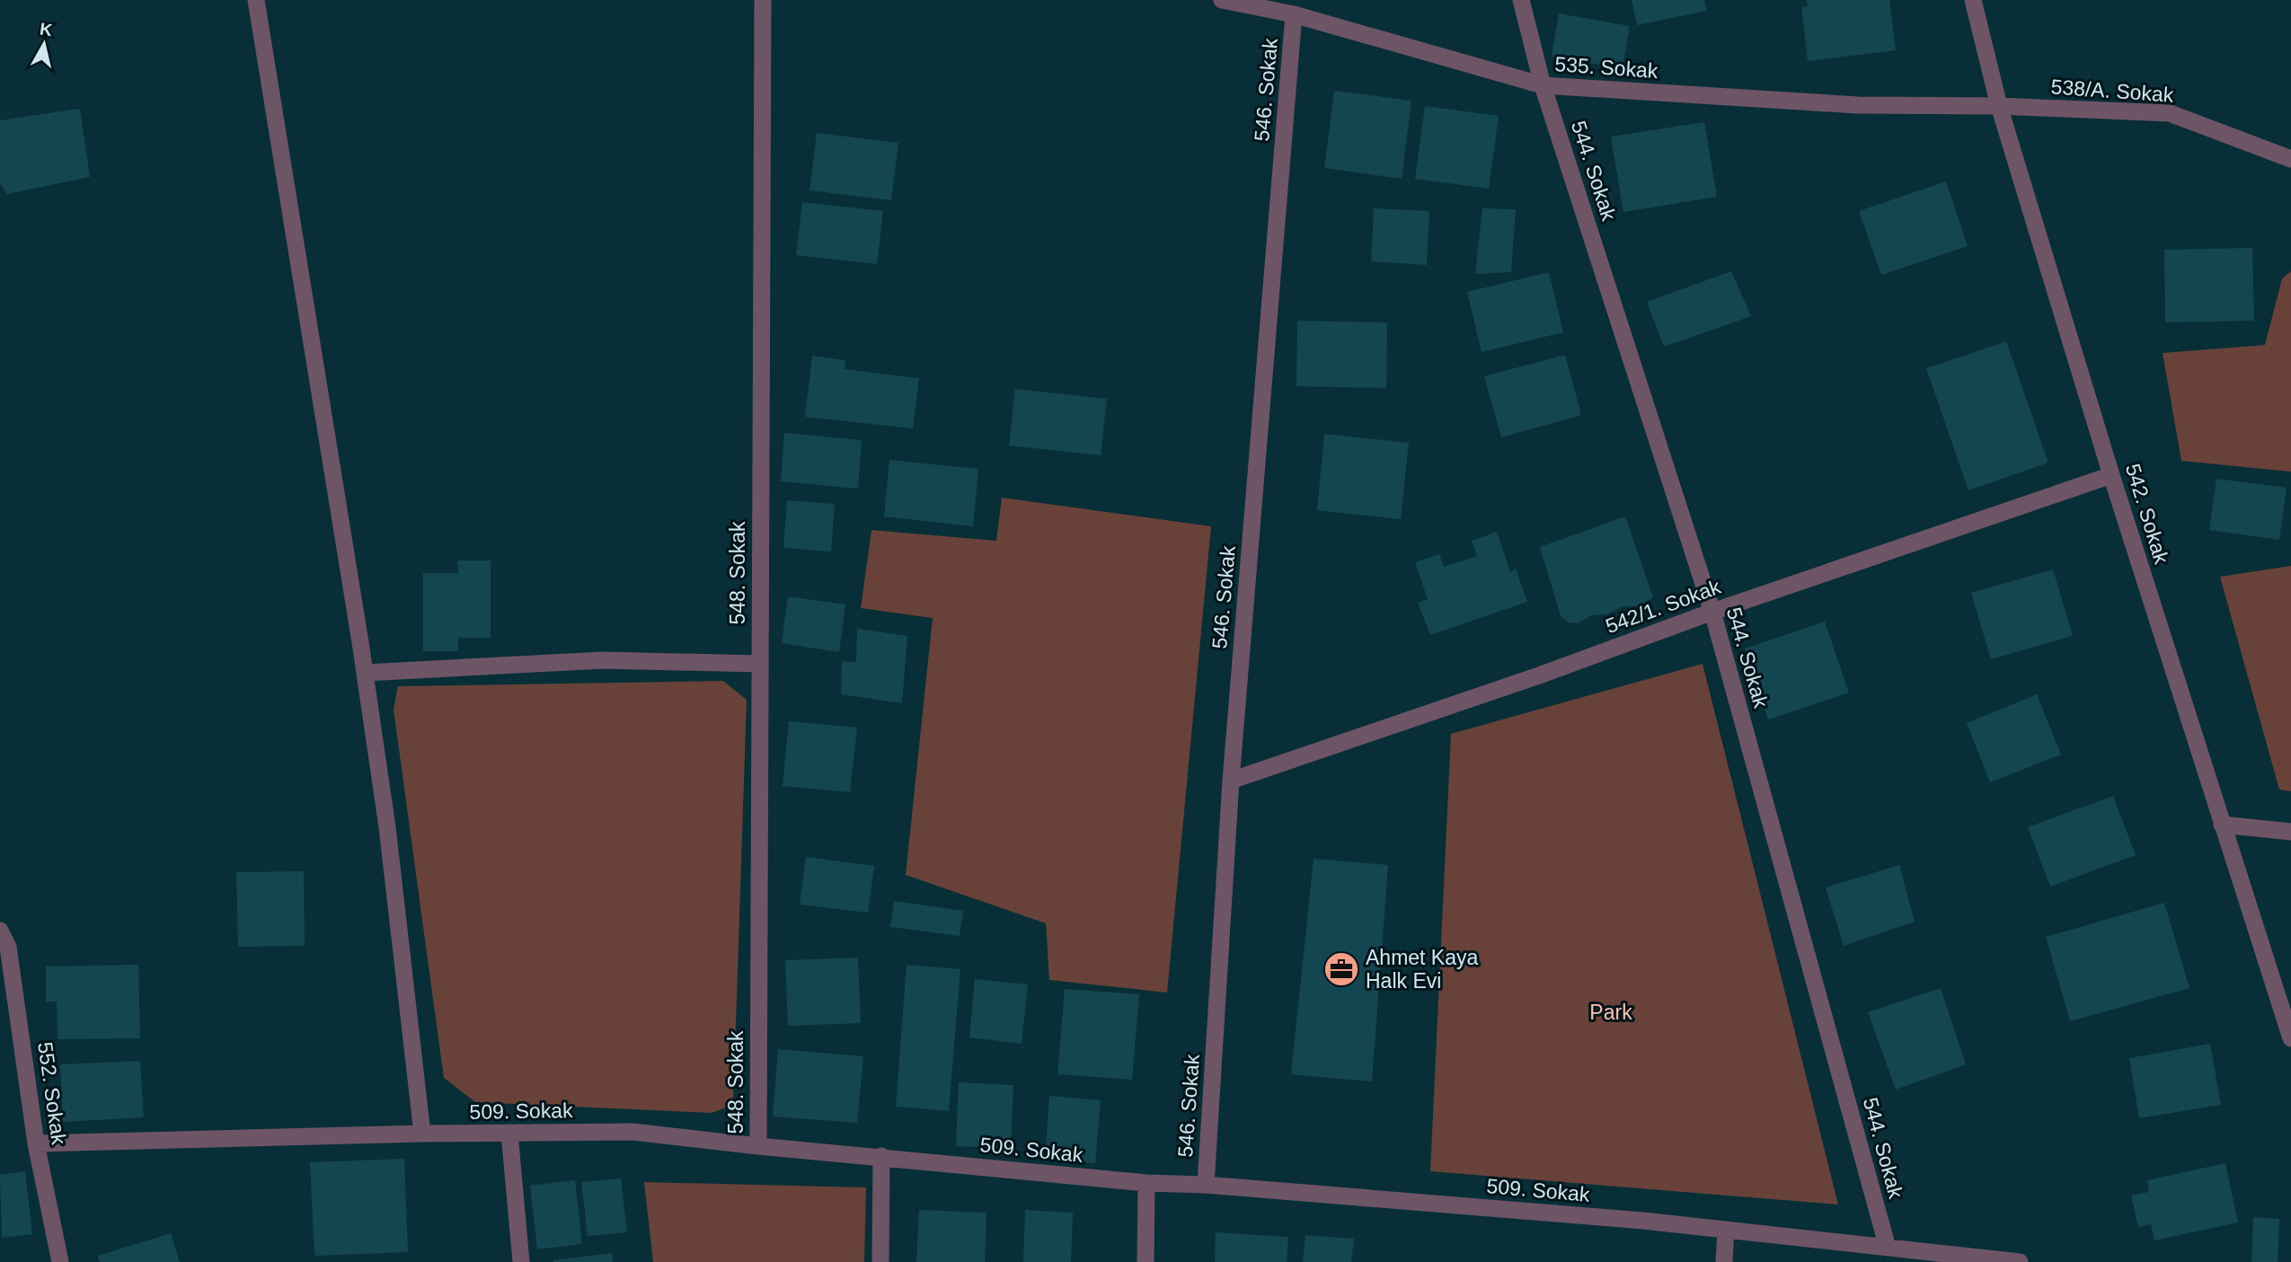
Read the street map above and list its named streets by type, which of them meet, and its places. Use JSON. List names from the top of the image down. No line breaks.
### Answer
{"streets":{"street":["535. Sokak","546. Sokak","538/A. Sokak","544. Sokak","542. Sokak","548. Sokak","542/1. Sokak","552. Sokak","509. Sokak"]},"crossings":[["535. Sokak","546. Sokak"],["535. Sokak","538/A. Sokak"],["535. Sokak","544. Sokak"],["535. Sokak","542. Sokak"],["546. Sokak","542/1. Sokak"],["546. Sokak","509. Sokak"],["538/A. Sokak","542. Sokak"],["544. Sokak","542/1. Sokak"],["544. Sokak","509. Sokak"],["542. Sokak","542/1. Sokak"],["548. Sokak","509. Sokak"],["552. Sokak","509. Sokak"]],"parks":["Park"],"places":{"office":["Ahmet Kaya Halk Evi"]},"north":"top"}
